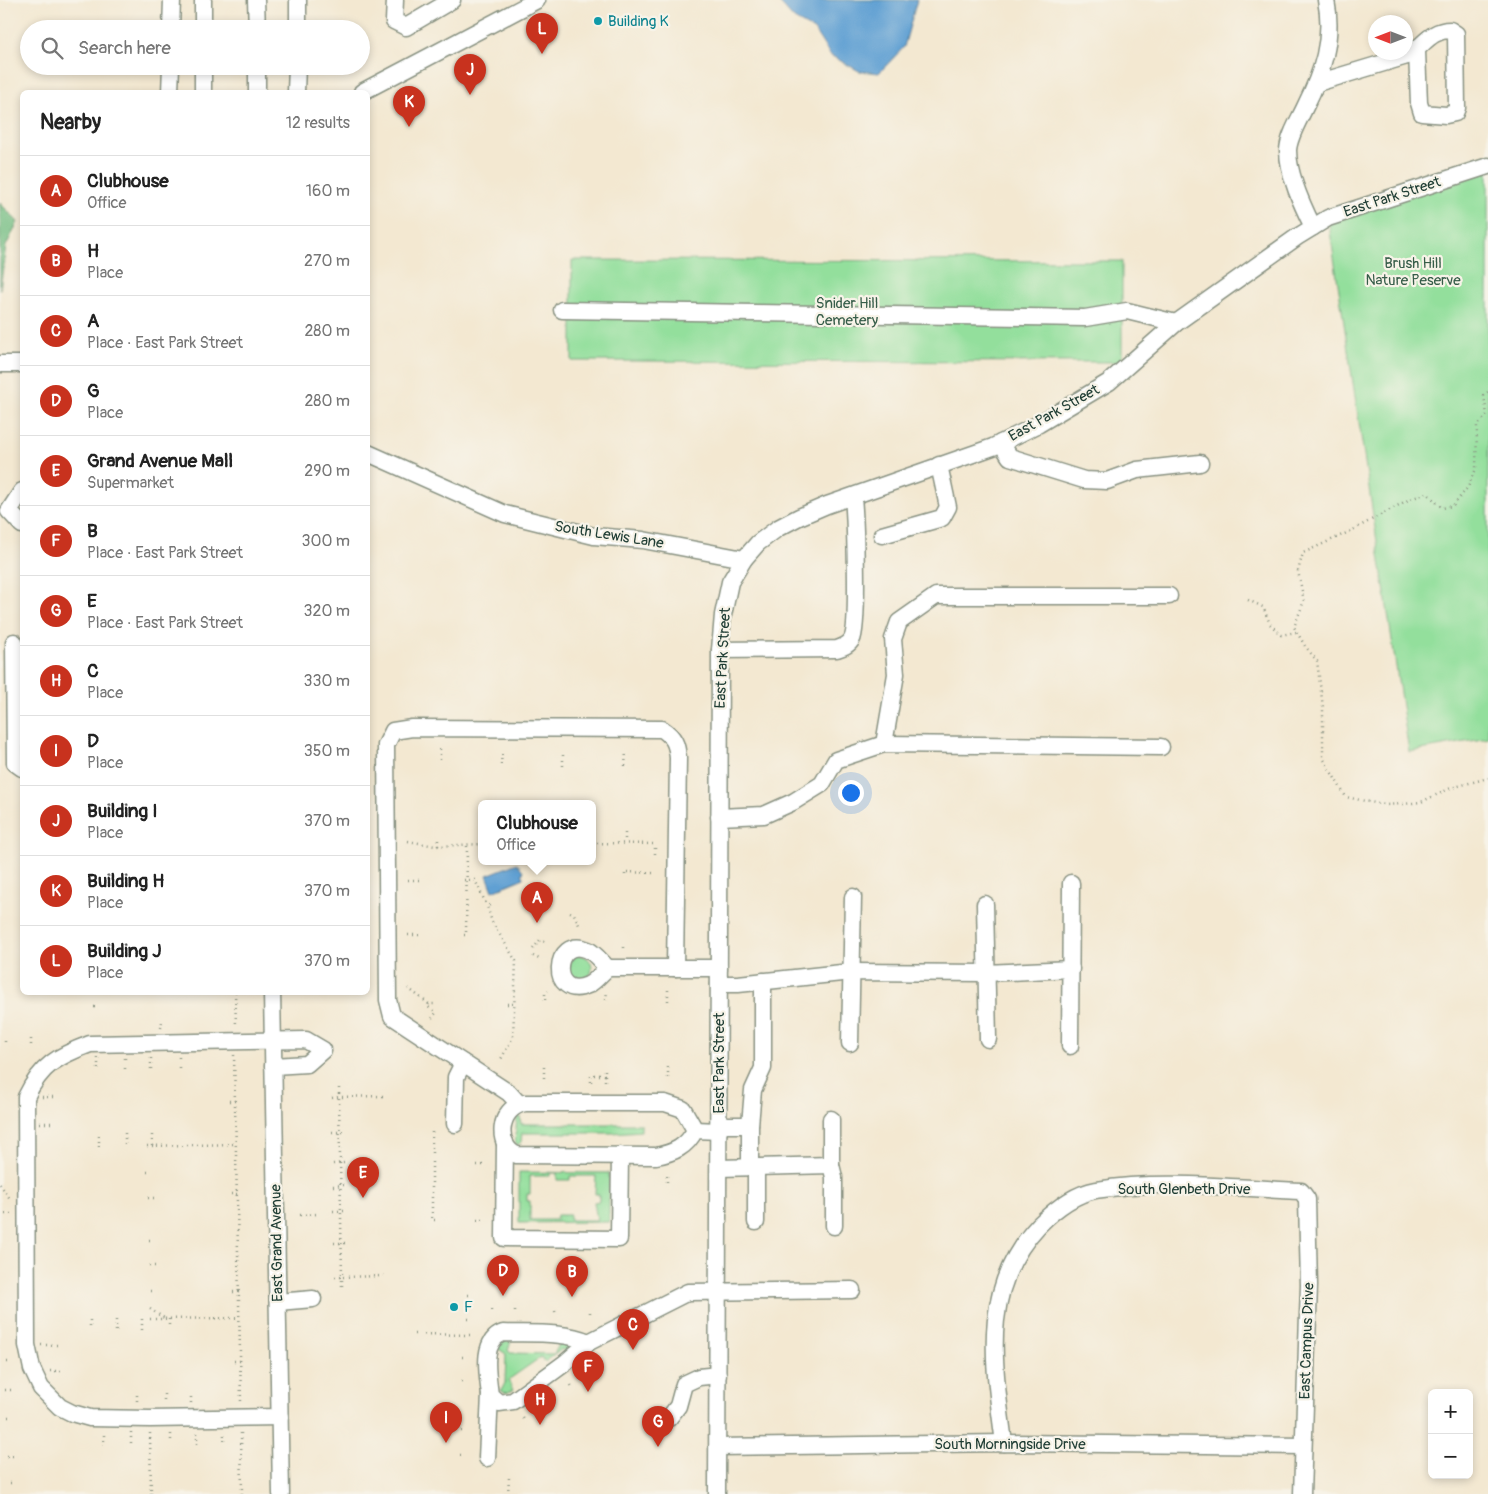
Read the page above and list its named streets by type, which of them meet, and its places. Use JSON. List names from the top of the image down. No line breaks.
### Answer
{"streets":{"street":["East Park Street","South Lewis Lane","South Glenbeth Drive","East Grand Avenue","East Campus Drive","South Morningside Drive"]},"crossings":[["East Park Street","South Lewis Lane"],["East Park Street","South Morningside Drive"],["South Glenbeth Drive","East Campus Drive"],["South Glenbeth Drive","South Morningside Drive"],["East Campus Drive","South Morningside Drive"]],"parks":["Brush Hill Nature Peserve","Snider Hill Cemetery"],"places":["Building K","F"],"north":"left","page":{"pins":["L","J","K","A","E","D","B","C","F","H","I","G"],"search":"Search here","heading":["Nearby","12 results"],"list":[{"mark":"A","name":"Clubhouse","note":"Office","value":"160 m"},{"mark":"B","name":"H","note":"Place","value":"270 m"},{"mark":"C","name":"A","note":"Place · East Park Street","value":"280 m"},{"mark":"D","name":"G","note":"Place","value":"280 m"},{"mark":"E","name":"Grand Avenue Mall","note":"Supermarket","value":"290 m"},{"mark":"F","name":"B","note":"Place · East Park Street","value":"300 m"},{"mark":"G","name":"E","note":"Place · East Park Street","value":"320 m"},{"mark":"H","name":"C","note":"Place","value":"330 m"},{"mark":"I","name":"D","note":"Place","value":"350 m"},{"mark":"J","name":"Building I","note":"Place","value":"370 m"},{"mark":"K","name":"Building H","note":"Place","value":"370 m"},{"mark":"L","name":"Building J","note":"Place","value":"370 m"}],"popup":["Clubhouse","Office"],"map_buttons":["+","−"]}}
